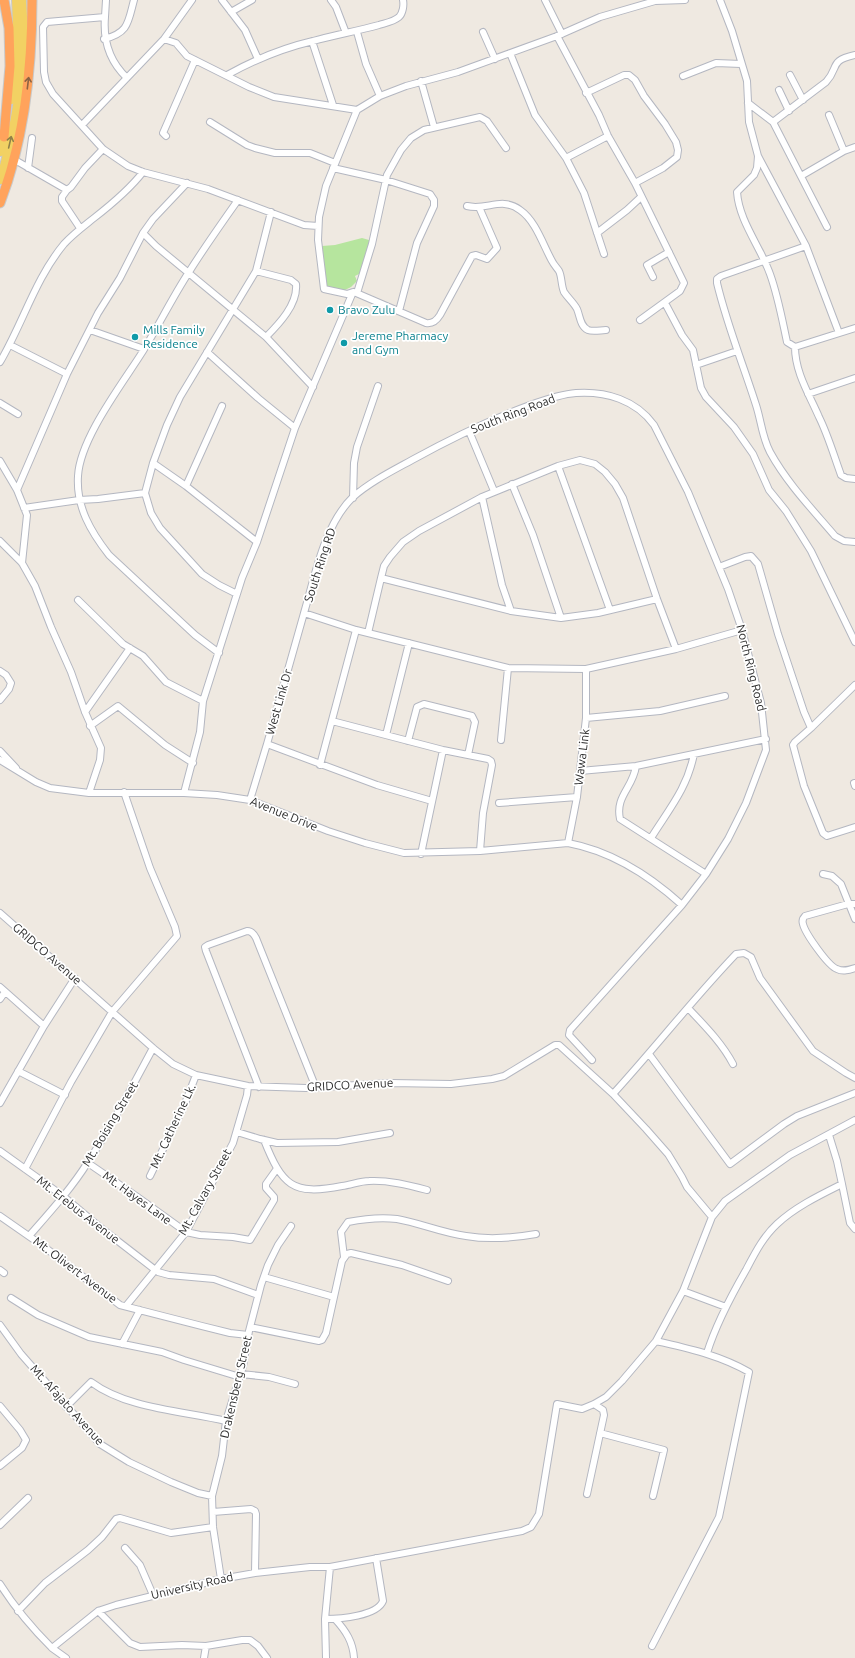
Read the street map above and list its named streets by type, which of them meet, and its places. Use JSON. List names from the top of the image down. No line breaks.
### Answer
{"streets":{"street":["South Ring Road","South Ring RD","North Ring Road","West Link Dr","Wawa Link","Avenue Drive","GRIDCO Avenue","Mt. Boising Street","Mt. Catherine Lk.","Mt. Calvary Street","Mt. Hayes Lane","Mt. Erebus Avenue","Mt. Olivert Avenue","Drakensberg Street","Mt. Afajato Avenue","University Road"]},"crossings":[["South Ring Road","South Ring RD"],["South Ring Road","North Ring Road"],["South Ring RD","West Link Dr"],["North Ring Road","Avenue Drive"],["Wawa Link","Avenue Drive"],["GRIDCO Avenue","Mt. Boising Street"],["GRIDCO Avenue","Mt. Catherine Lk."],["GRIDCO Avenue","Mt. Calvary Street"],["Mt. Boising Street","Mt. Hayes Lane"],["Mt. Boising Street","Mt. Erebus Avenue"],["Mt. Boising Street","Mt. Olivert Avenue"],["Mt. Calvary Street","Mt. Hayes Lane"],["Mt. Calvary Street","Mt. Erebus Avenue"],["Mt. Calvary Street","Mt. Olivert Avenue"],["Mt. Olivert Avenue","Drakensberg Street"],["Drakensberg Street","Mt. Afajato Avenue"],["Drakensberg Street","University Road"]],"places":["Bravo Zulu","Mills Family Residence","Jereme Pharmacy and Gym"]}
